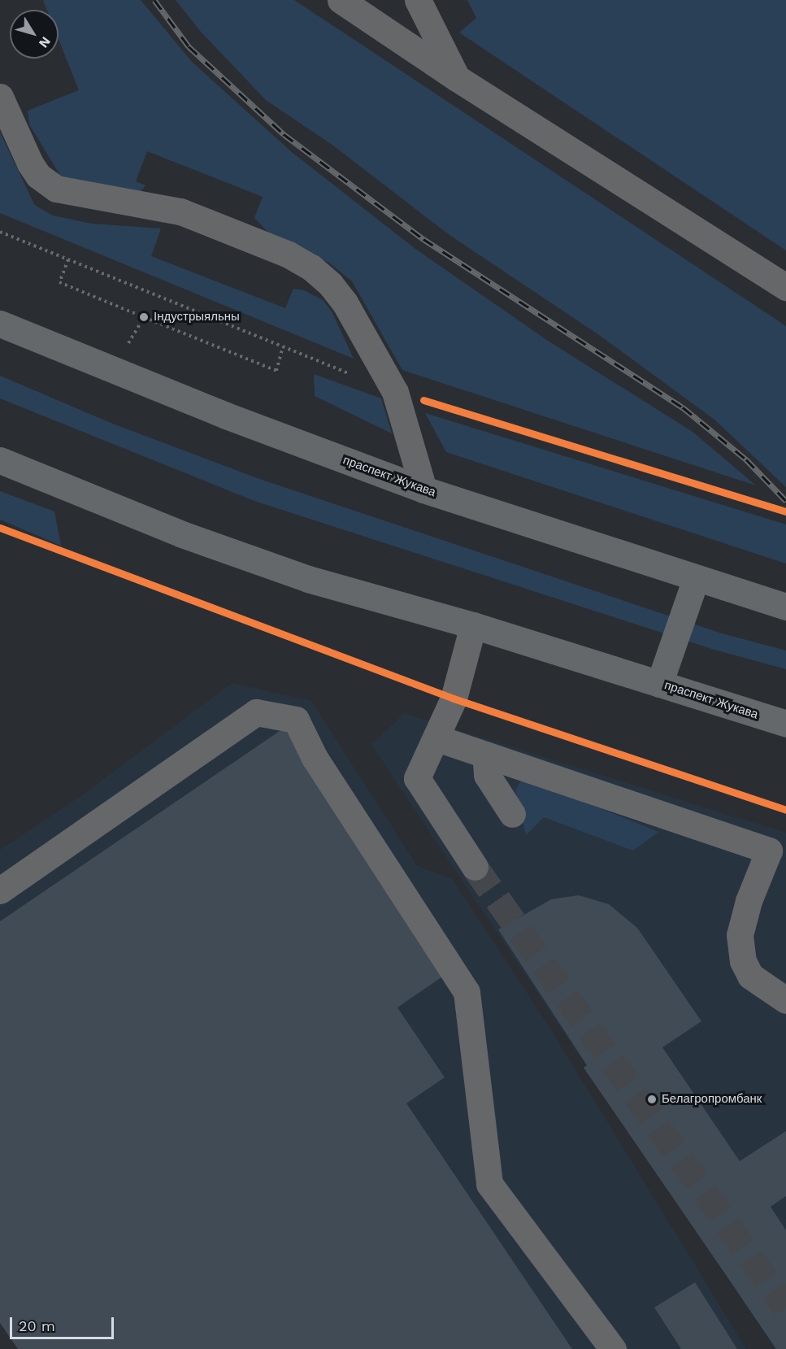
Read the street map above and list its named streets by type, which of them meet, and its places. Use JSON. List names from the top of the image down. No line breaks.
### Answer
{"streets":{"main road":["праспект Жукава"]},"places":["Індустрыяльны","Белагропромбанк"],"scale_bar":"20 m","north":"bottom right"}
